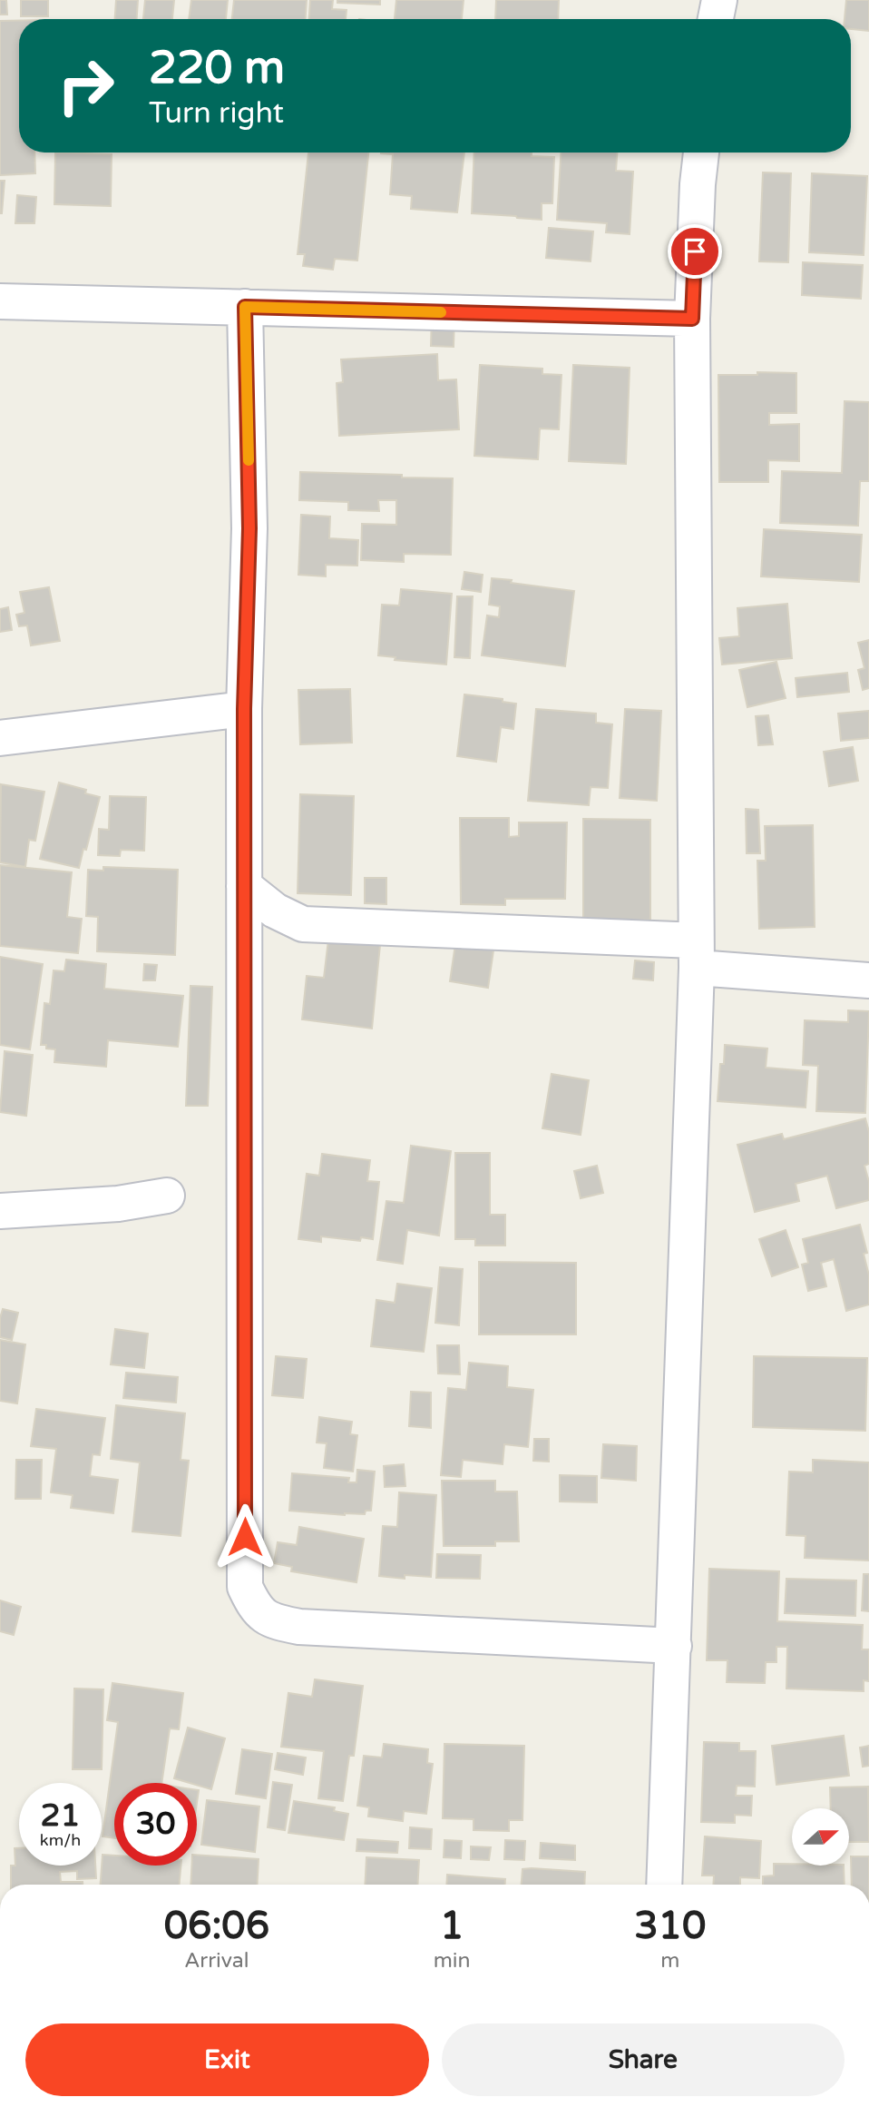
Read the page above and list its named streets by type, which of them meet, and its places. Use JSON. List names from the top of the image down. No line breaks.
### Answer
{"north":"right","page":{"turn":["220 m","Turn right"],"speed":"21 km/h","limit":"30","eta":["06:06","Arrival","1","min","310","m"],"buttons":["Exit","Share"]}}
